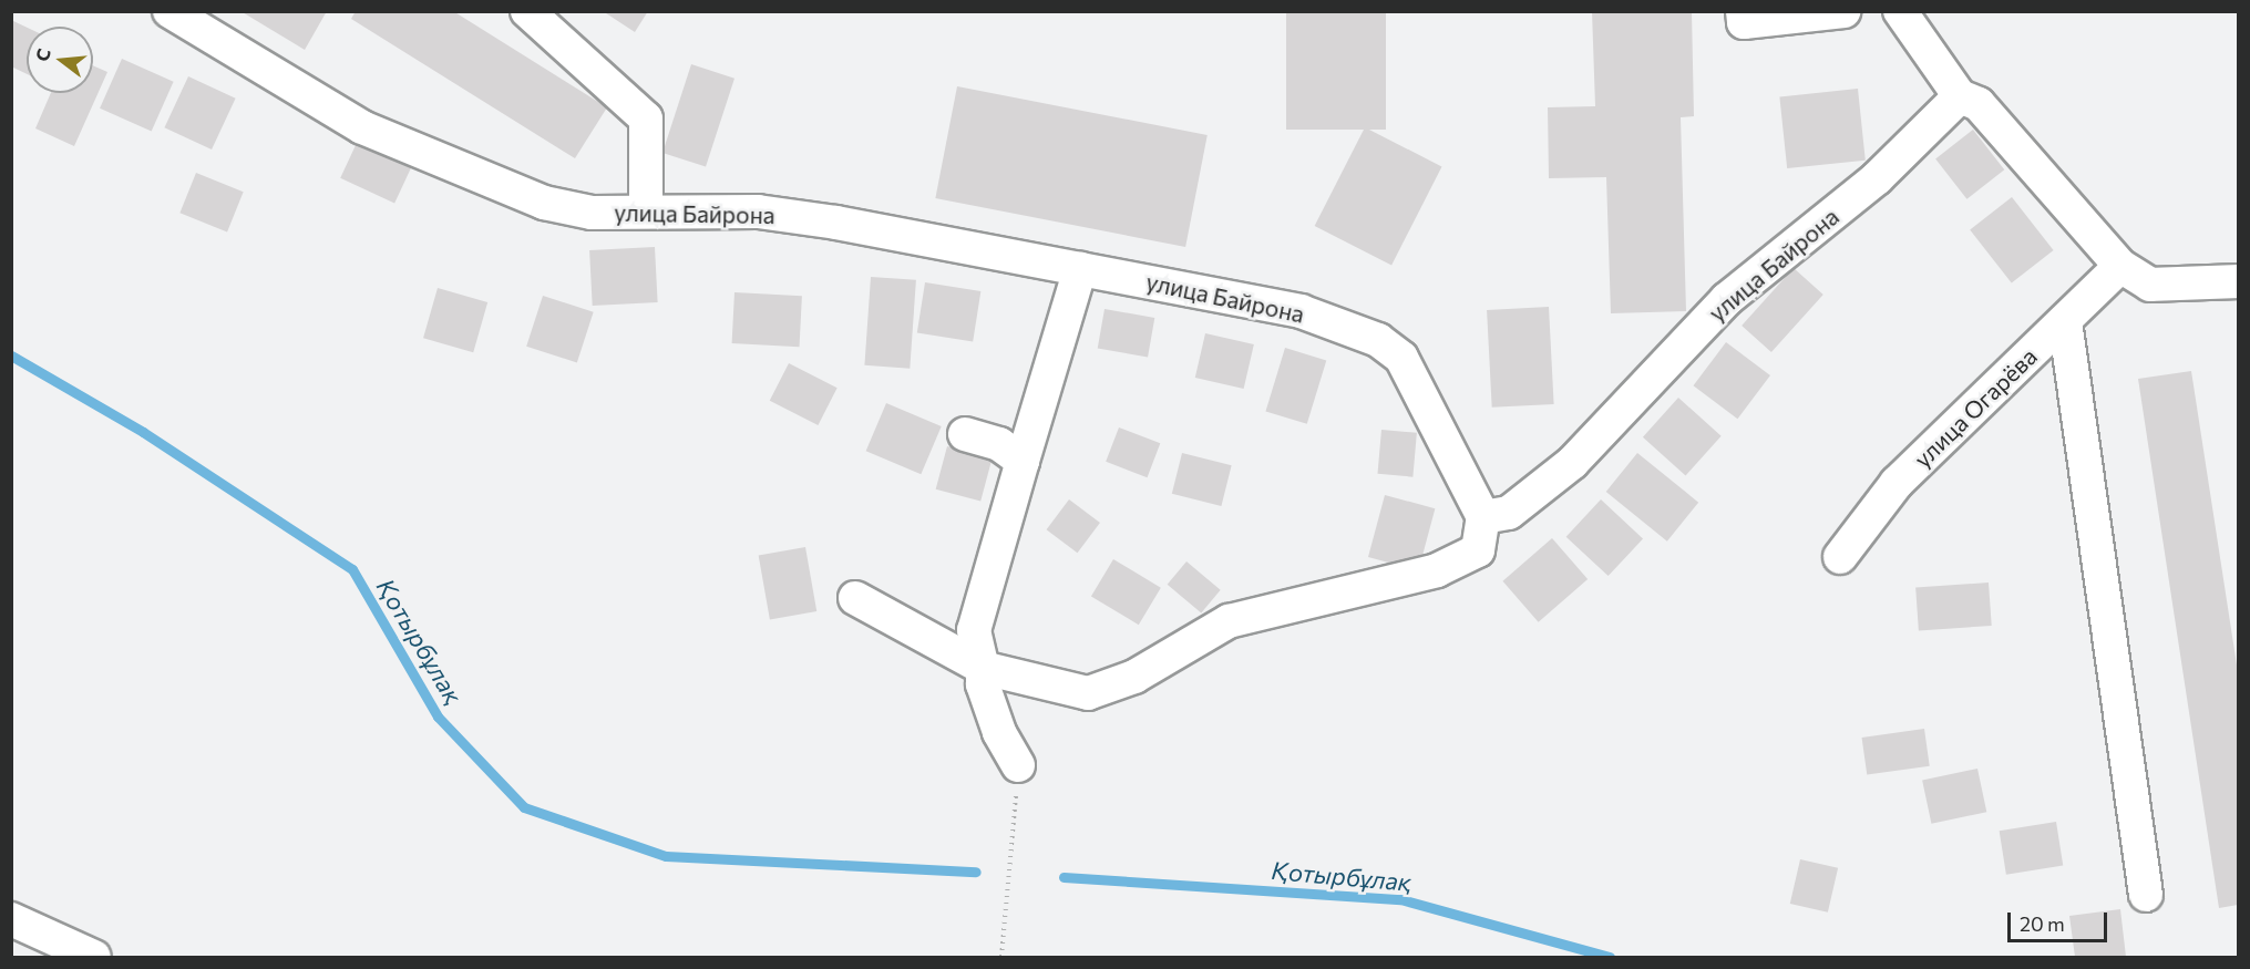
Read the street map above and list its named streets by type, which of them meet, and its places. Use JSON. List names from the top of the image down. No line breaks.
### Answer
{"streets":{"street":["улица Байрона","улица Огарёва"]},"water":["Қотырбұлақ"],"scale_bar":"20 m","north":"left"}
